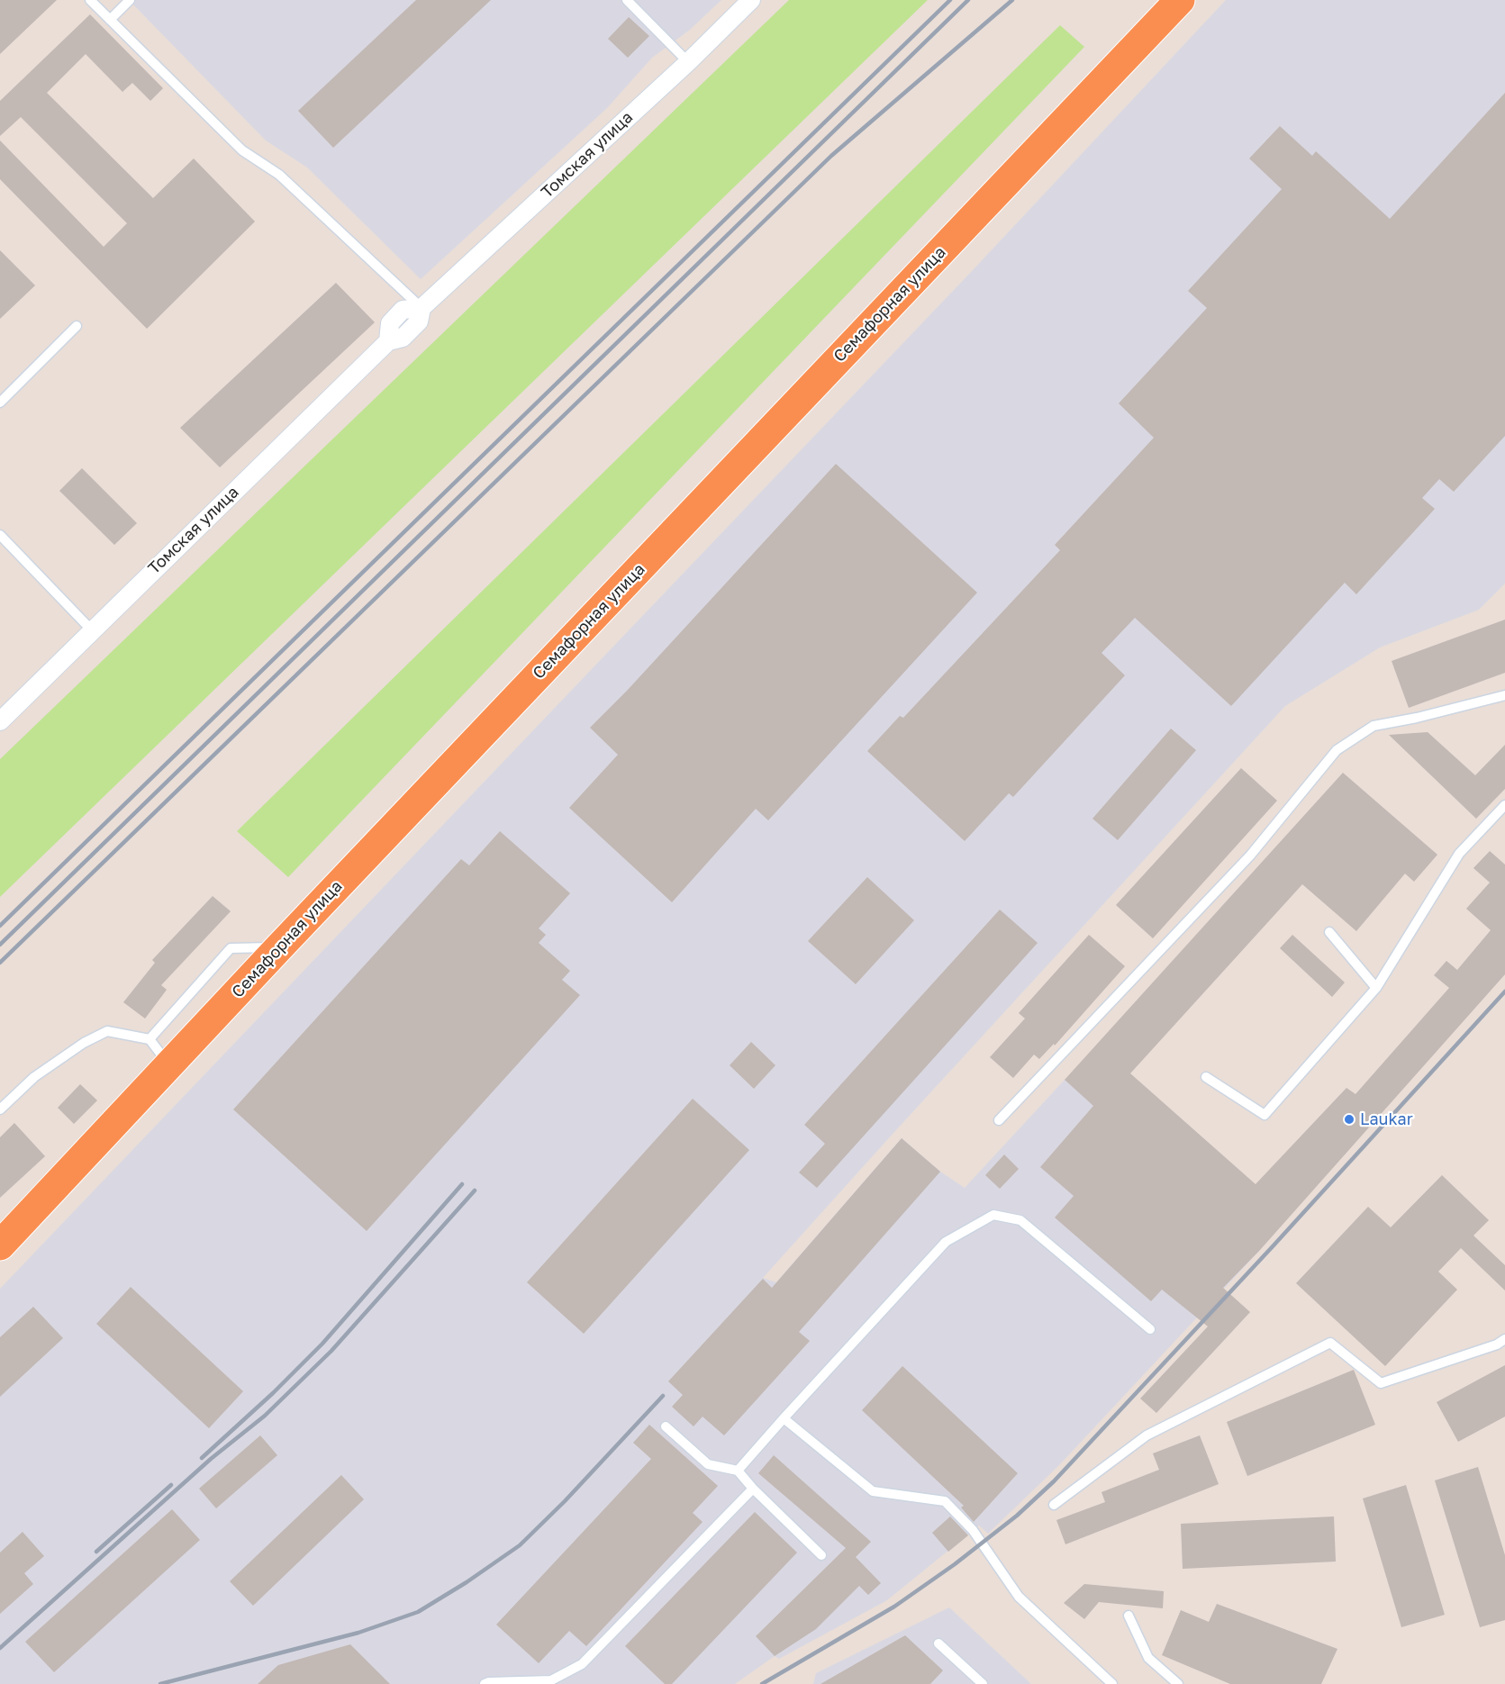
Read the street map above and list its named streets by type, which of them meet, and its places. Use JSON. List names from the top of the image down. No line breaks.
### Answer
{"streets":{"highway":["Семафорная улица"],"street":["Томская улица"]},"places":["Laukar"]}
